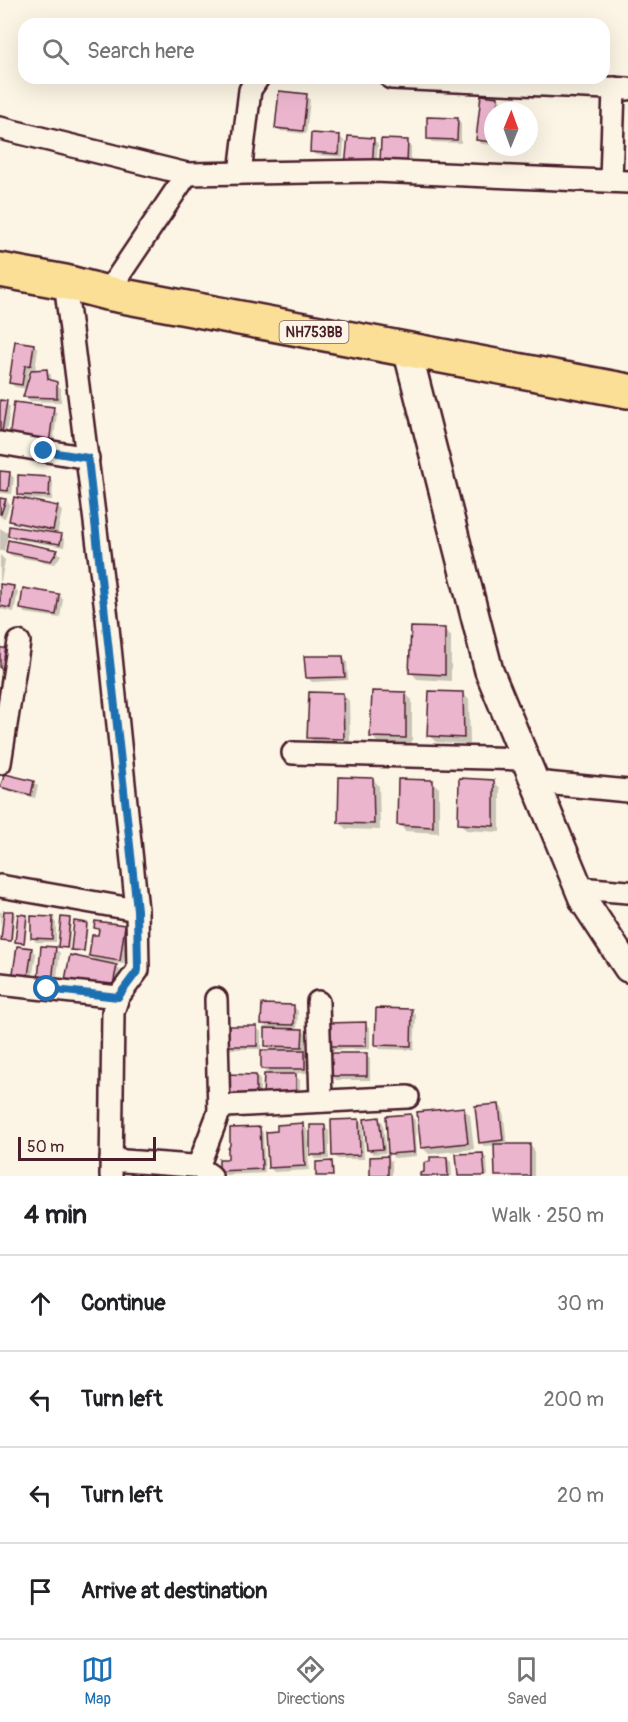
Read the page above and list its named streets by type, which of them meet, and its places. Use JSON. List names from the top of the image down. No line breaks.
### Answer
{"streets":{"highway":["NH753BB"]},"scale_bar":"50 m","north":"top","page":{"search":"Search here","scale":"50 m","heading":["4 min","Walk · 250 m"],"list":[["Continue","30 m"],["Turn left","200 m"],["Turn left","20 m"],"Arrive at destination"],"nav":["Map","Directions","Saved"]}}
